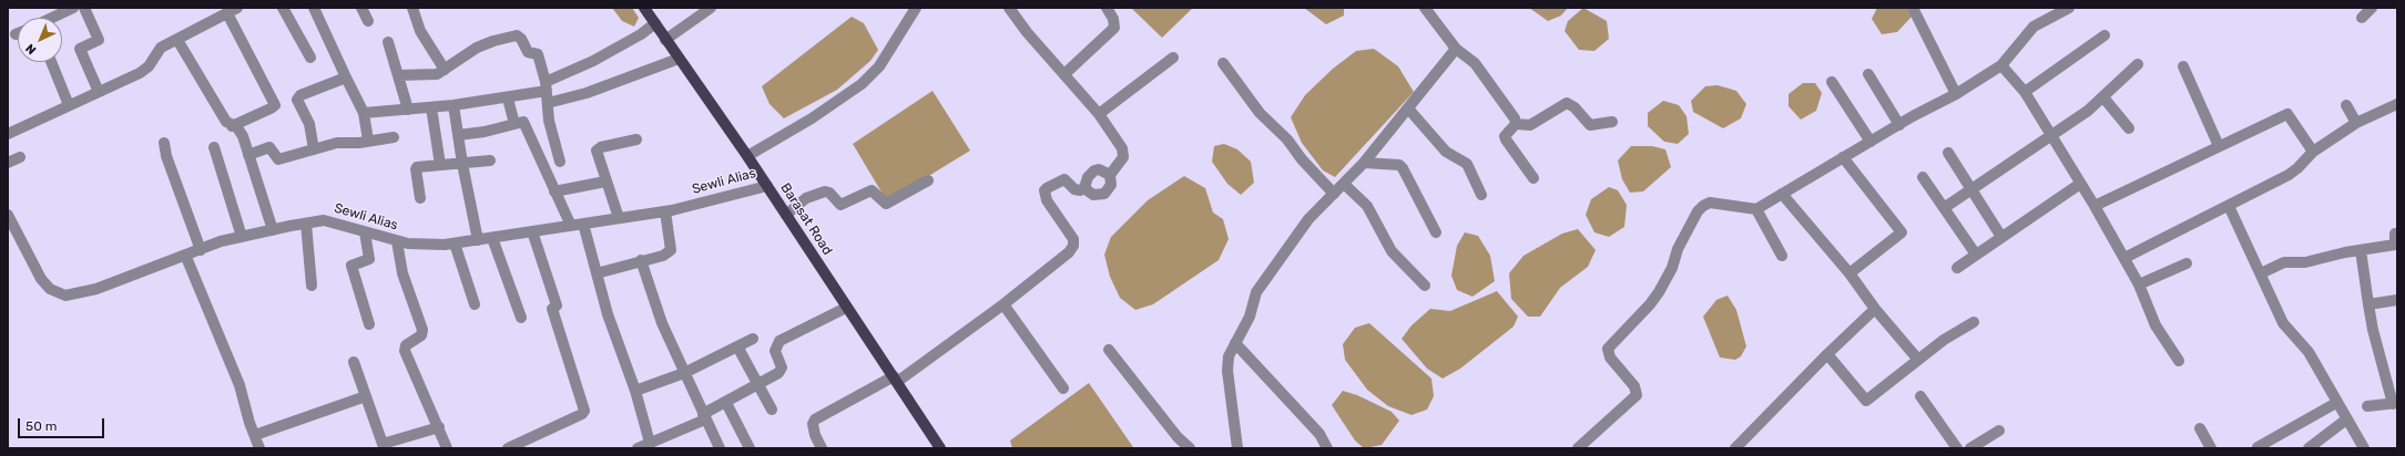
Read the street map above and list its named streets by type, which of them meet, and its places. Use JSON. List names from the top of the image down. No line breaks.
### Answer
{"streets":{"main road":["Barasat Road"],"street":["Sewli Alias"]},"crossings":[["Sewli Alias","Barasat Road"]],"scale_bar":"50 m","north":"bottom left"}
